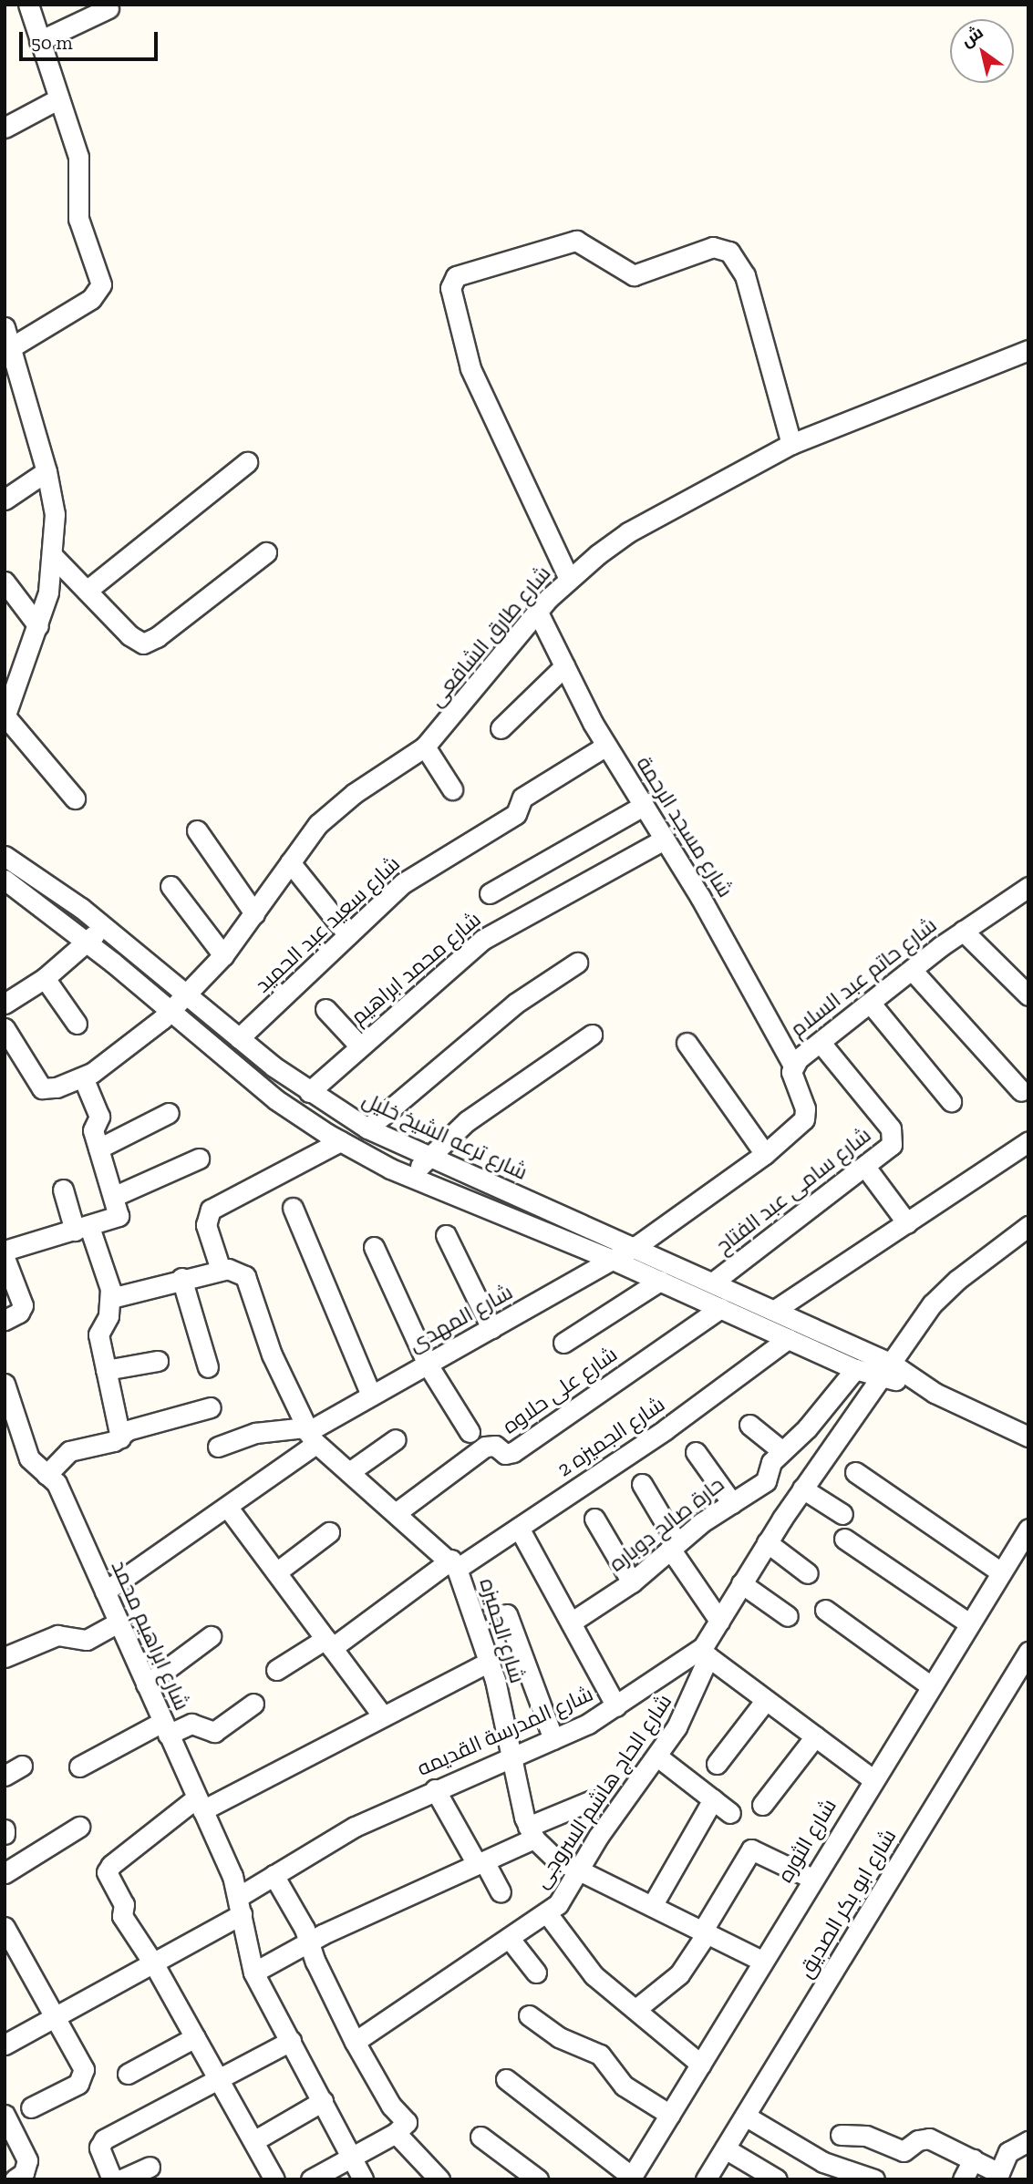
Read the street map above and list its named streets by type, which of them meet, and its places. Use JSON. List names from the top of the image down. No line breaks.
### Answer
{"streets":{"street":["شارع طارق الشافعى","شارع مسجد الرحمة","شارع سعيد عبد الحميد","شارع محمد ابراهيم","شارع حاتم عبد السلام","شارع ترعه الشيخ خليل","شارع سامى عبد الفتاح","شارع المهدى","شارع على حلاوه","شارع الجميزه 2","حارة صالح دوباره","شارع الجميزه","شارع ابراهيم محمد","شارع المدرسة القديمه","شارع الحاج هاشم السروجى","شارع الثوره","شارع ابو بكر الصديق"]},"crossings":[["شارع طارق الشافعى","شارع مسجد الرحمة"],["شارع طارق الشافعى","شارع ترعه الشيخ خليل"],["شارع مسجد الرحمة","شارع سعيد عبد الحميد"],["شارع مسجد الرحمة","شارع محمد ابراهيم"],["شارع مسجد الرحمة","شارع حاتم عبد السلام"],["شارع سعيد عبد الحميد","شارع ترعه الشيخ خليل"],["شارع محمد ابراهيم","شارع ترعه الشيخ خليل"],["شارع حاتم عبد السلام","شارع ترعه الشيخ خليل"],["شارع حاتم عبد السلام","شارع سامى عبد الفتاح"],["شارع حاتم عبد السلام","شارع المهدى"],["شارع ترعه الشيخ خليل","شارع سامى عبد الفتاح"],["شارع ترعه الشيخ خليل","شارع المهدى"],["شارع ترعه الشيخ خليل","شارع على حلاوه"],["شارع ترعه الشيخ خليل","شارع الجميزه 2"],["شارع ترعه الشيخ خليل","حارة صالح دوباره"],["شارع ترعه الشيخ خليل","شارع المدرسة القديمه"],["شارع المهدى","شارع ابراهيم محمد"],["شارع الجميزه 2","شارع الجميزه"],["شارع الجميزه","شارع المدرسة القديمه"],["شارع ابراهيم محمد","شارع المدرسة القديمه"],["شارع المدرسة القديمه","شارع الحاج هاشم السروجى"]],"scale_bar":"50 m","north":"top left"}
